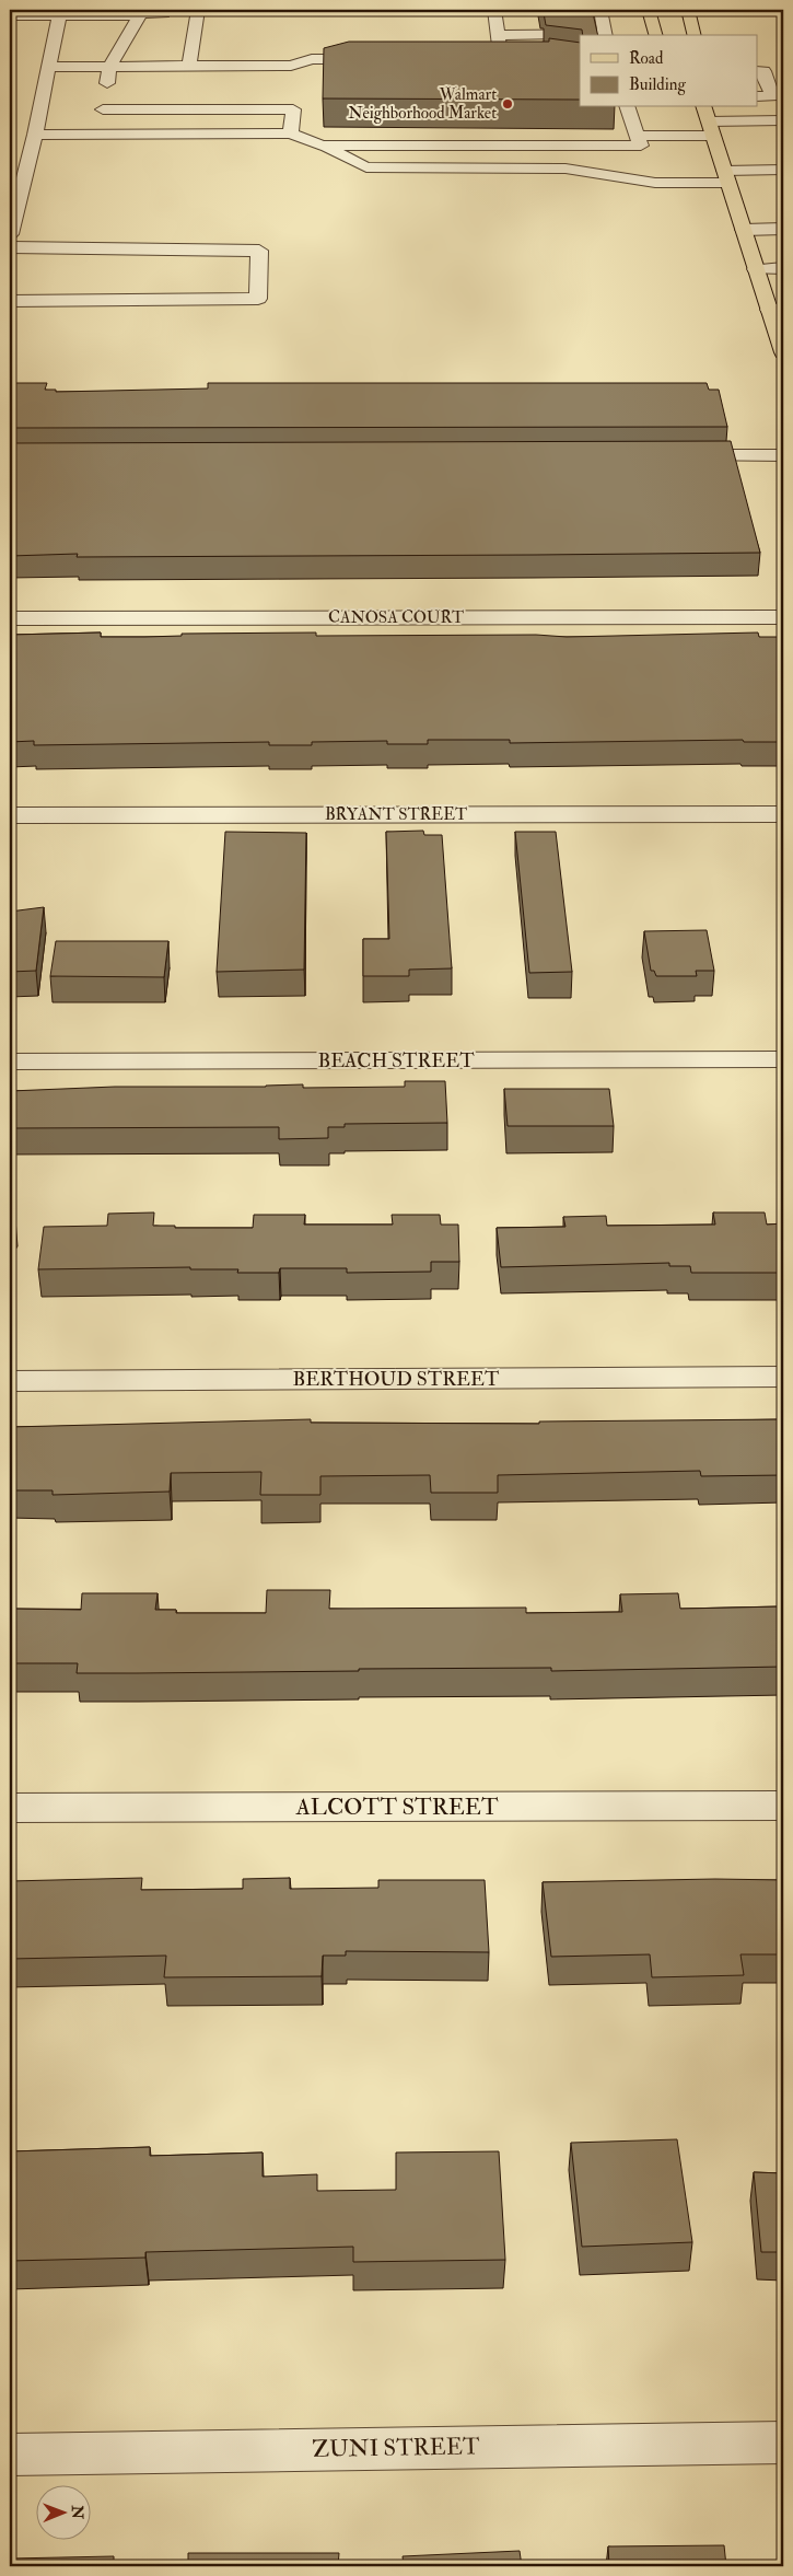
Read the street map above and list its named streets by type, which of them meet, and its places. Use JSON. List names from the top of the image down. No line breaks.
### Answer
{"streets":{"street":["CANOSA COURT","BRYANT STREET","BEACH STREET","BERTHOUD STREET","ALCOTT STREET","ZUNI STREET"]},"places":["Walmart Neighborhood Market"],"legend":["Road","Building"],"north":"right"}
